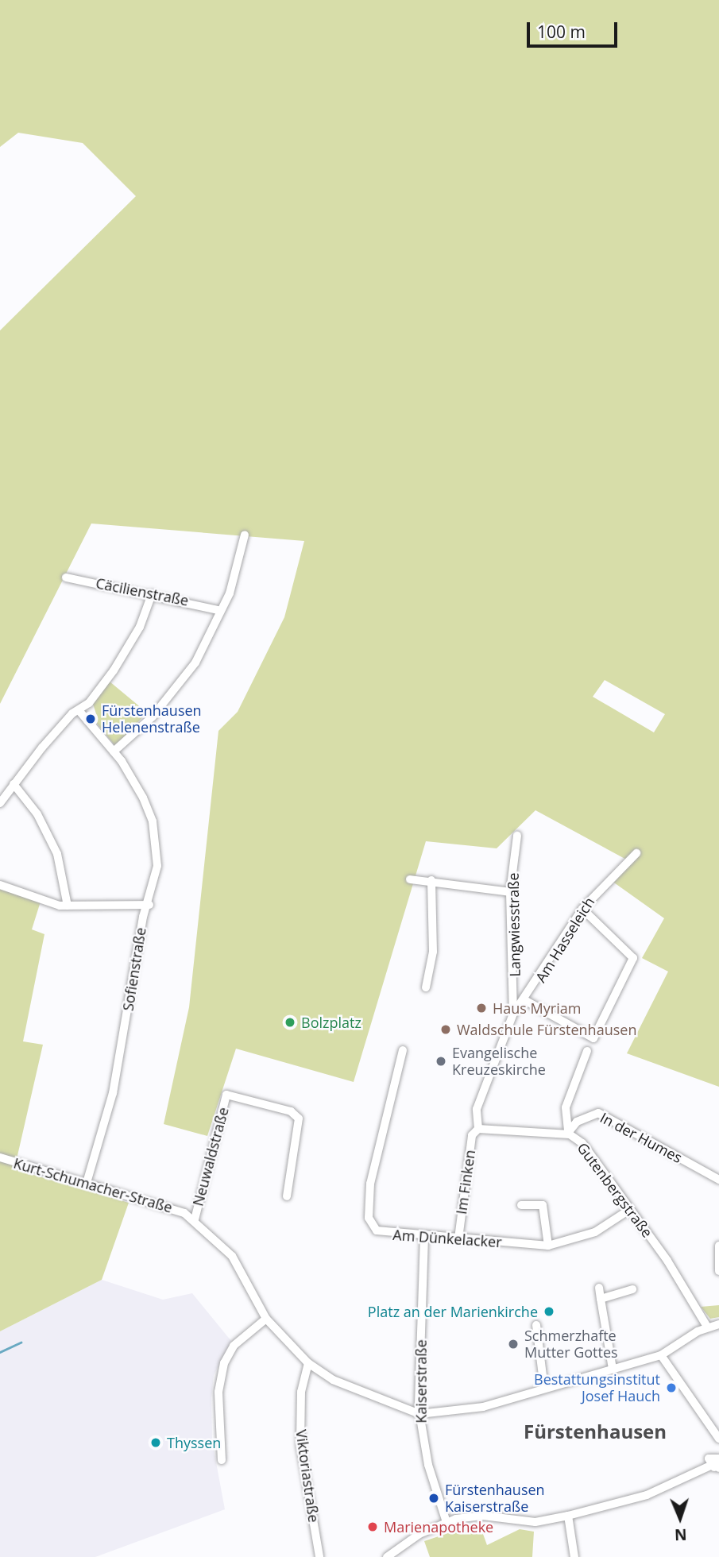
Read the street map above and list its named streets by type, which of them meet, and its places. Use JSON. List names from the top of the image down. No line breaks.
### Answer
{"streets":{"street":["Cäcilienstraße","Langwiesstraße","Am Hasseleich","Sofienstraße","In der Humes","Neuwaldstraße","Im Finken","Kurt-Schumacher-Straße","Gutenbergstraße","Am Dünkelacker","Kaiserstraße","Viktoriastraße"]},"crossings":[["Langwiesstraße","Am Hasseleich"],["Am Hasseleich","Im Finken"],["Am Hasseleich","Gutenbergstraße"],["Sofienstraße","Kurt-Schumacher-Straße"],["In der Humes","Gutenbergstraße"],["Neuwaldstraße","Kurt-Schumacher-Straße"],["Im Finken","Gutenbergstraße"],["Im Finken","Am Dünkelacker"],["Kurt-Schumacher-Straße","Gutenbergstraße"],["Kurt-Schumacher-Straße","Kaiserstraße"],["Kurt-Schumacher-Straße","Viktoriastraße"],["Gutenbergstraße","Am Dünkelacker"],["Am Dünkelacker","Kaiserstraße"]],"districts":["Fürstenhausen"],"places":["Fürstenhausen Helenenstraße","Haus Myriam","Bolzplatz","Waldschule Fürstenhausen","Evangelische Kreuzeskirche","Platz an der Marienkirche","Schmerzhafte Mutter Gottes","Bestattungsinstitut Josef Hauch","Thyssen","Fürstenhausen Kaiserstraße","Marienapotheke"],"scale_bar":"100 m","north":"bottom"}
